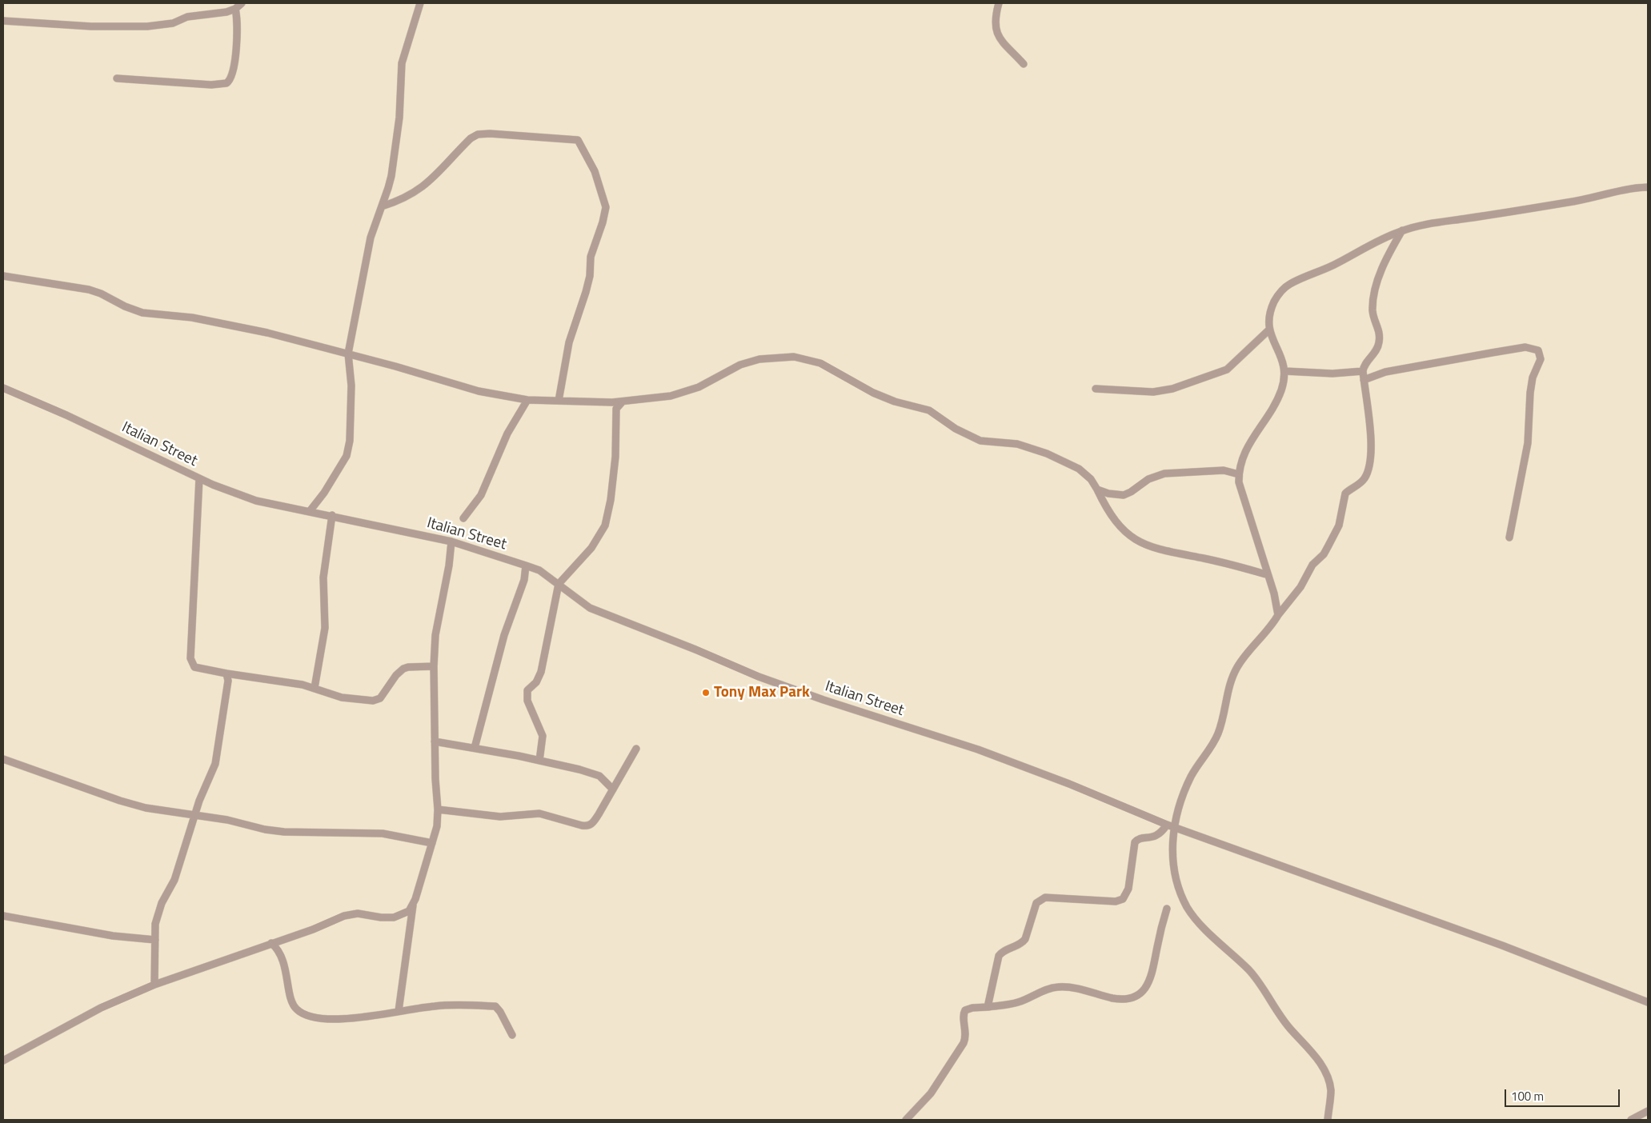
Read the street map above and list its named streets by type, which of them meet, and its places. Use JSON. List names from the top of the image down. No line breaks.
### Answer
{"streets":{"street":["Italian Street"]},"places":["Tony Max Park"],"scale_bar":"100 m"}
